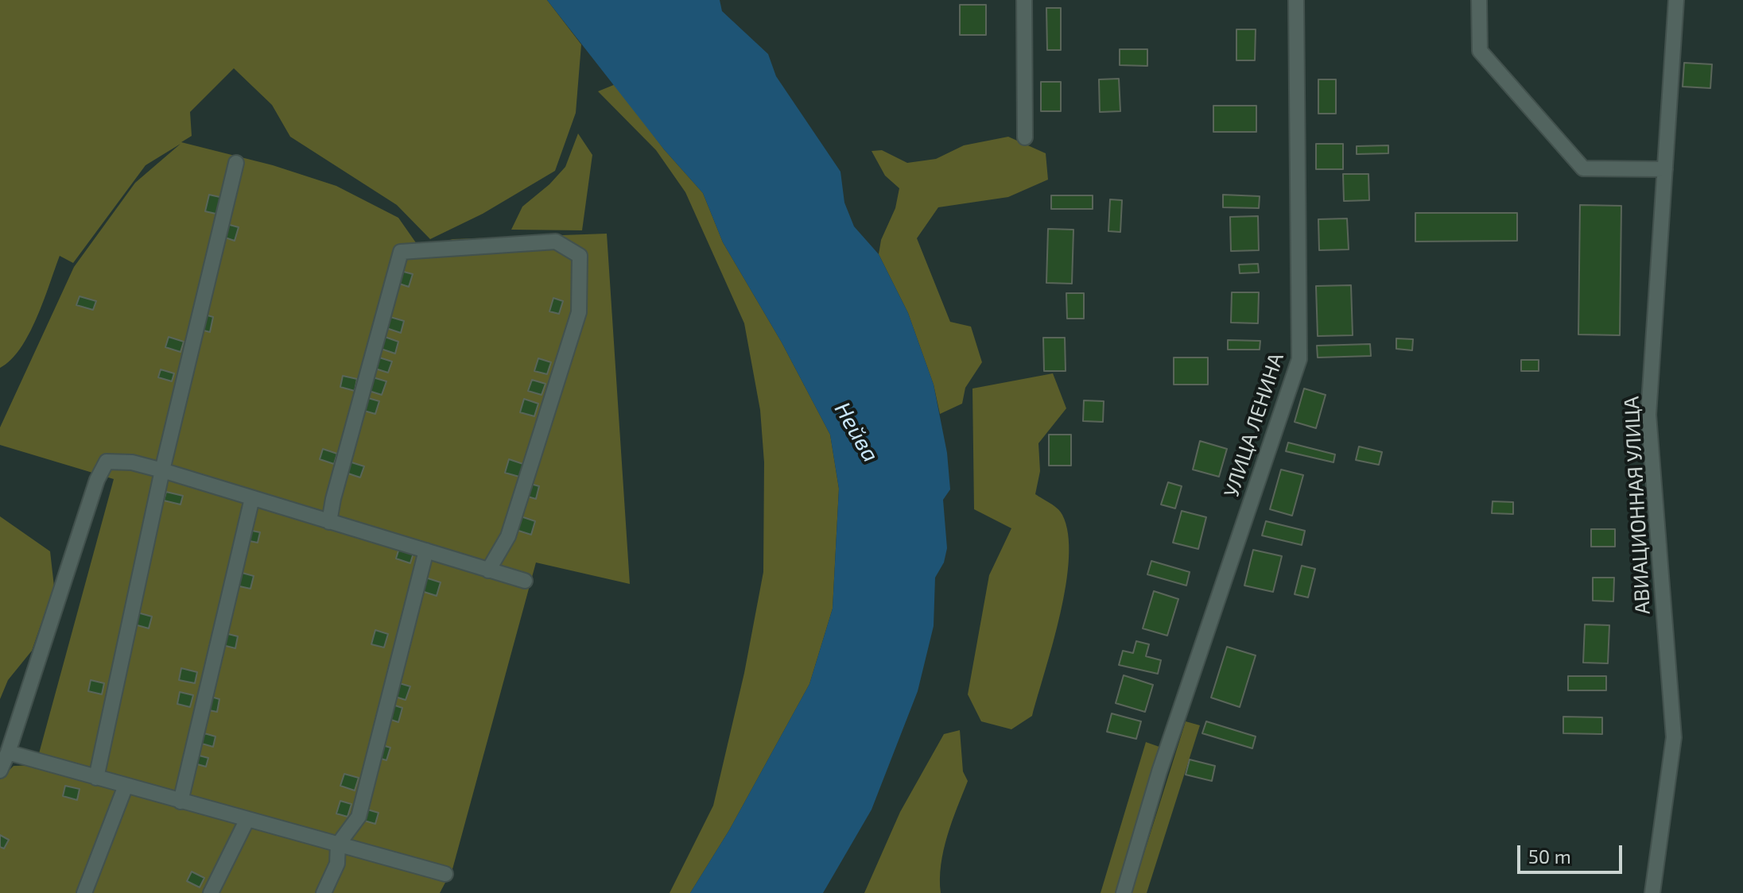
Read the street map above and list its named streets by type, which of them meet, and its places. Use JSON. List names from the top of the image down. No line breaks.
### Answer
{"streets":{"street":["УЛИЦА ЛЕНИНА","АВИАЦИОННАЯ УЛИЦА"]},"water":["Нейва"],"scale_bar":"50 m"}
